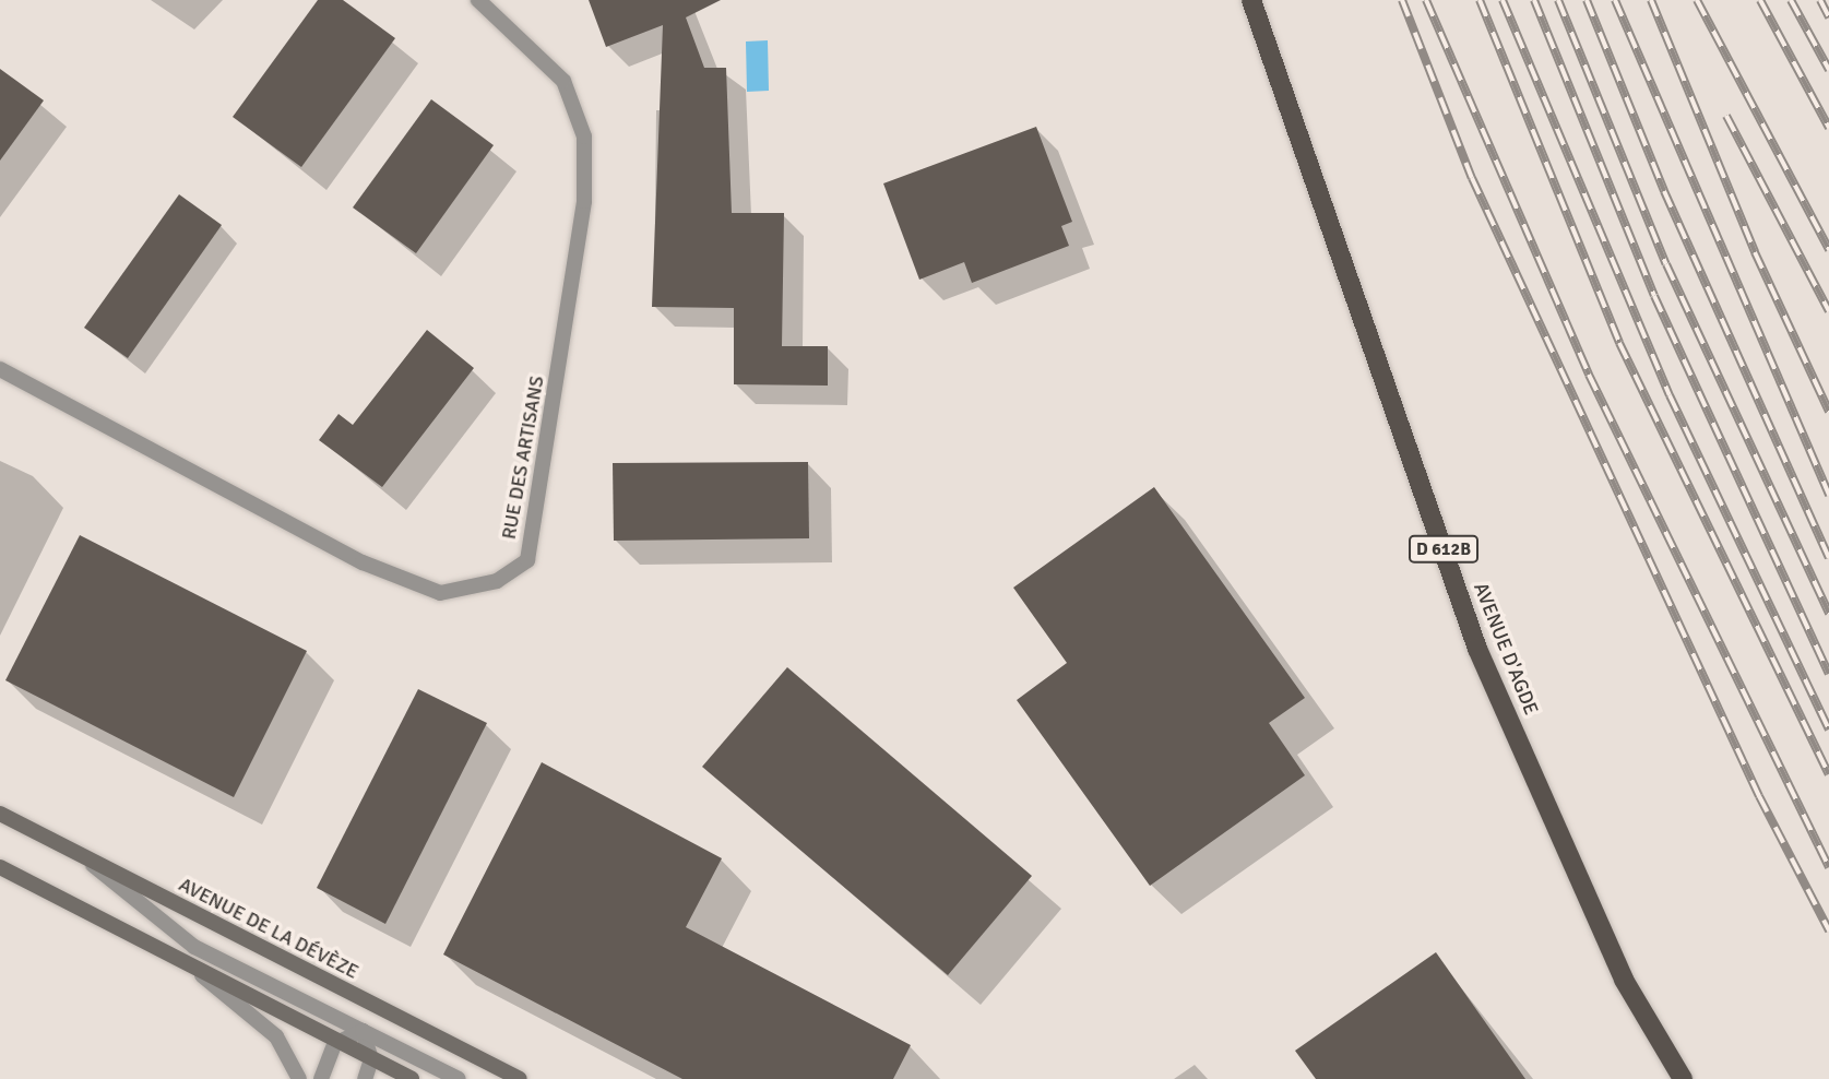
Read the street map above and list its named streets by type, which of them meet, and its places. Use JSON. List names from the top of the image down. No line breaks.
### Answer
{"streets":{"main road":["D 612B","AVENUE D'AGDE","AVENUE DE LA DÉVÈZE"],"street":["RUE DES ARTISANS"]}}
